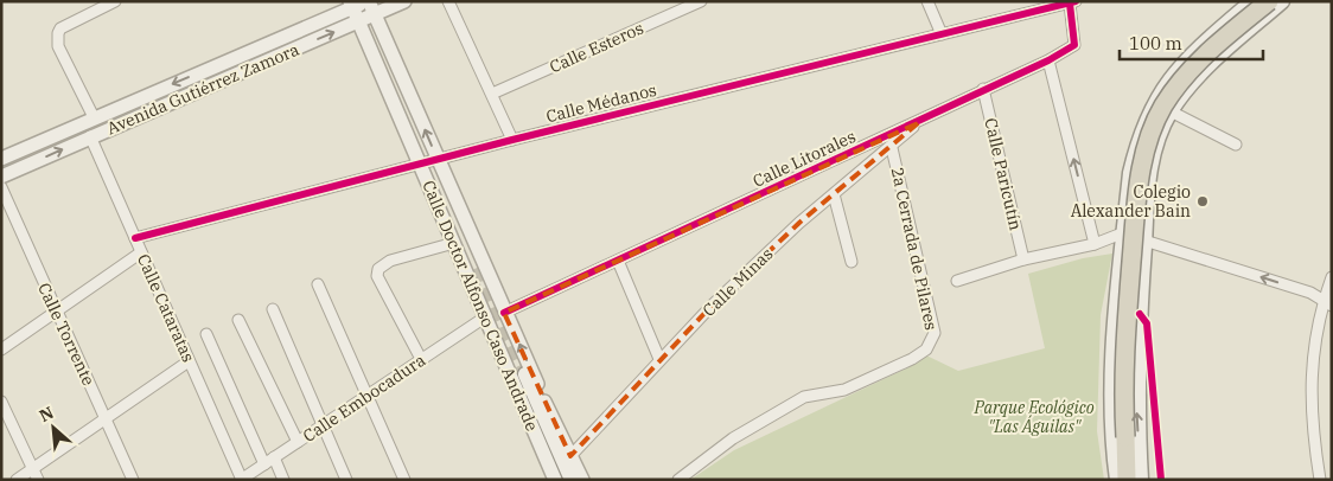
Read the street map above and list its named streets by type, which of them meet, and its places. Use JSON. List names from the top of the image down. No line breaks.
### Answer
{"streets":{"street":["Calle Esteros","Avenida Gutiérrez Zamora","Calle Médanos","Calle Litorales","Calle Paricutín","2a Cerrada de Pilares","Calle Minas","Calle Doctor Alfonso Caso Andrade","Calle Cataratas","Calle Torrente","Calle Embocadura"]},"crossings":[["Avenida Gutiérrez Zamora","Calle Doctor Alfonso Caso Andrade"],["Avenida Gutiérrez Zamora","Calle Cataratas"],["Calle Médanos","Calle Litorales"],["Calle Médanos","Calle Doctor Alfonso Caso Andrade"],["Calle Médanos","Calle Cataratas"],["Calle Litorales","Calle Paricutín"],["Calle Litorales","Calle Minas"],["Calle Litorales","Calle Doctor Alfonso Caso Andrade"],["2a Cerrada de Pilares","Calle Minas"],["Calle Minas","Calle Doctor Alfonso Caso Andrade"],["Calle Doctor Alfonso Caso Andrade","Calle Embocadura"],["Calle Cataratas","Calle Embocadura"]],"parks":["Parque Ecológico \"Las Águilas\""],"places":["Colegio Alexander Bain"],"scale_bar":"100 m","north":"top left"}
